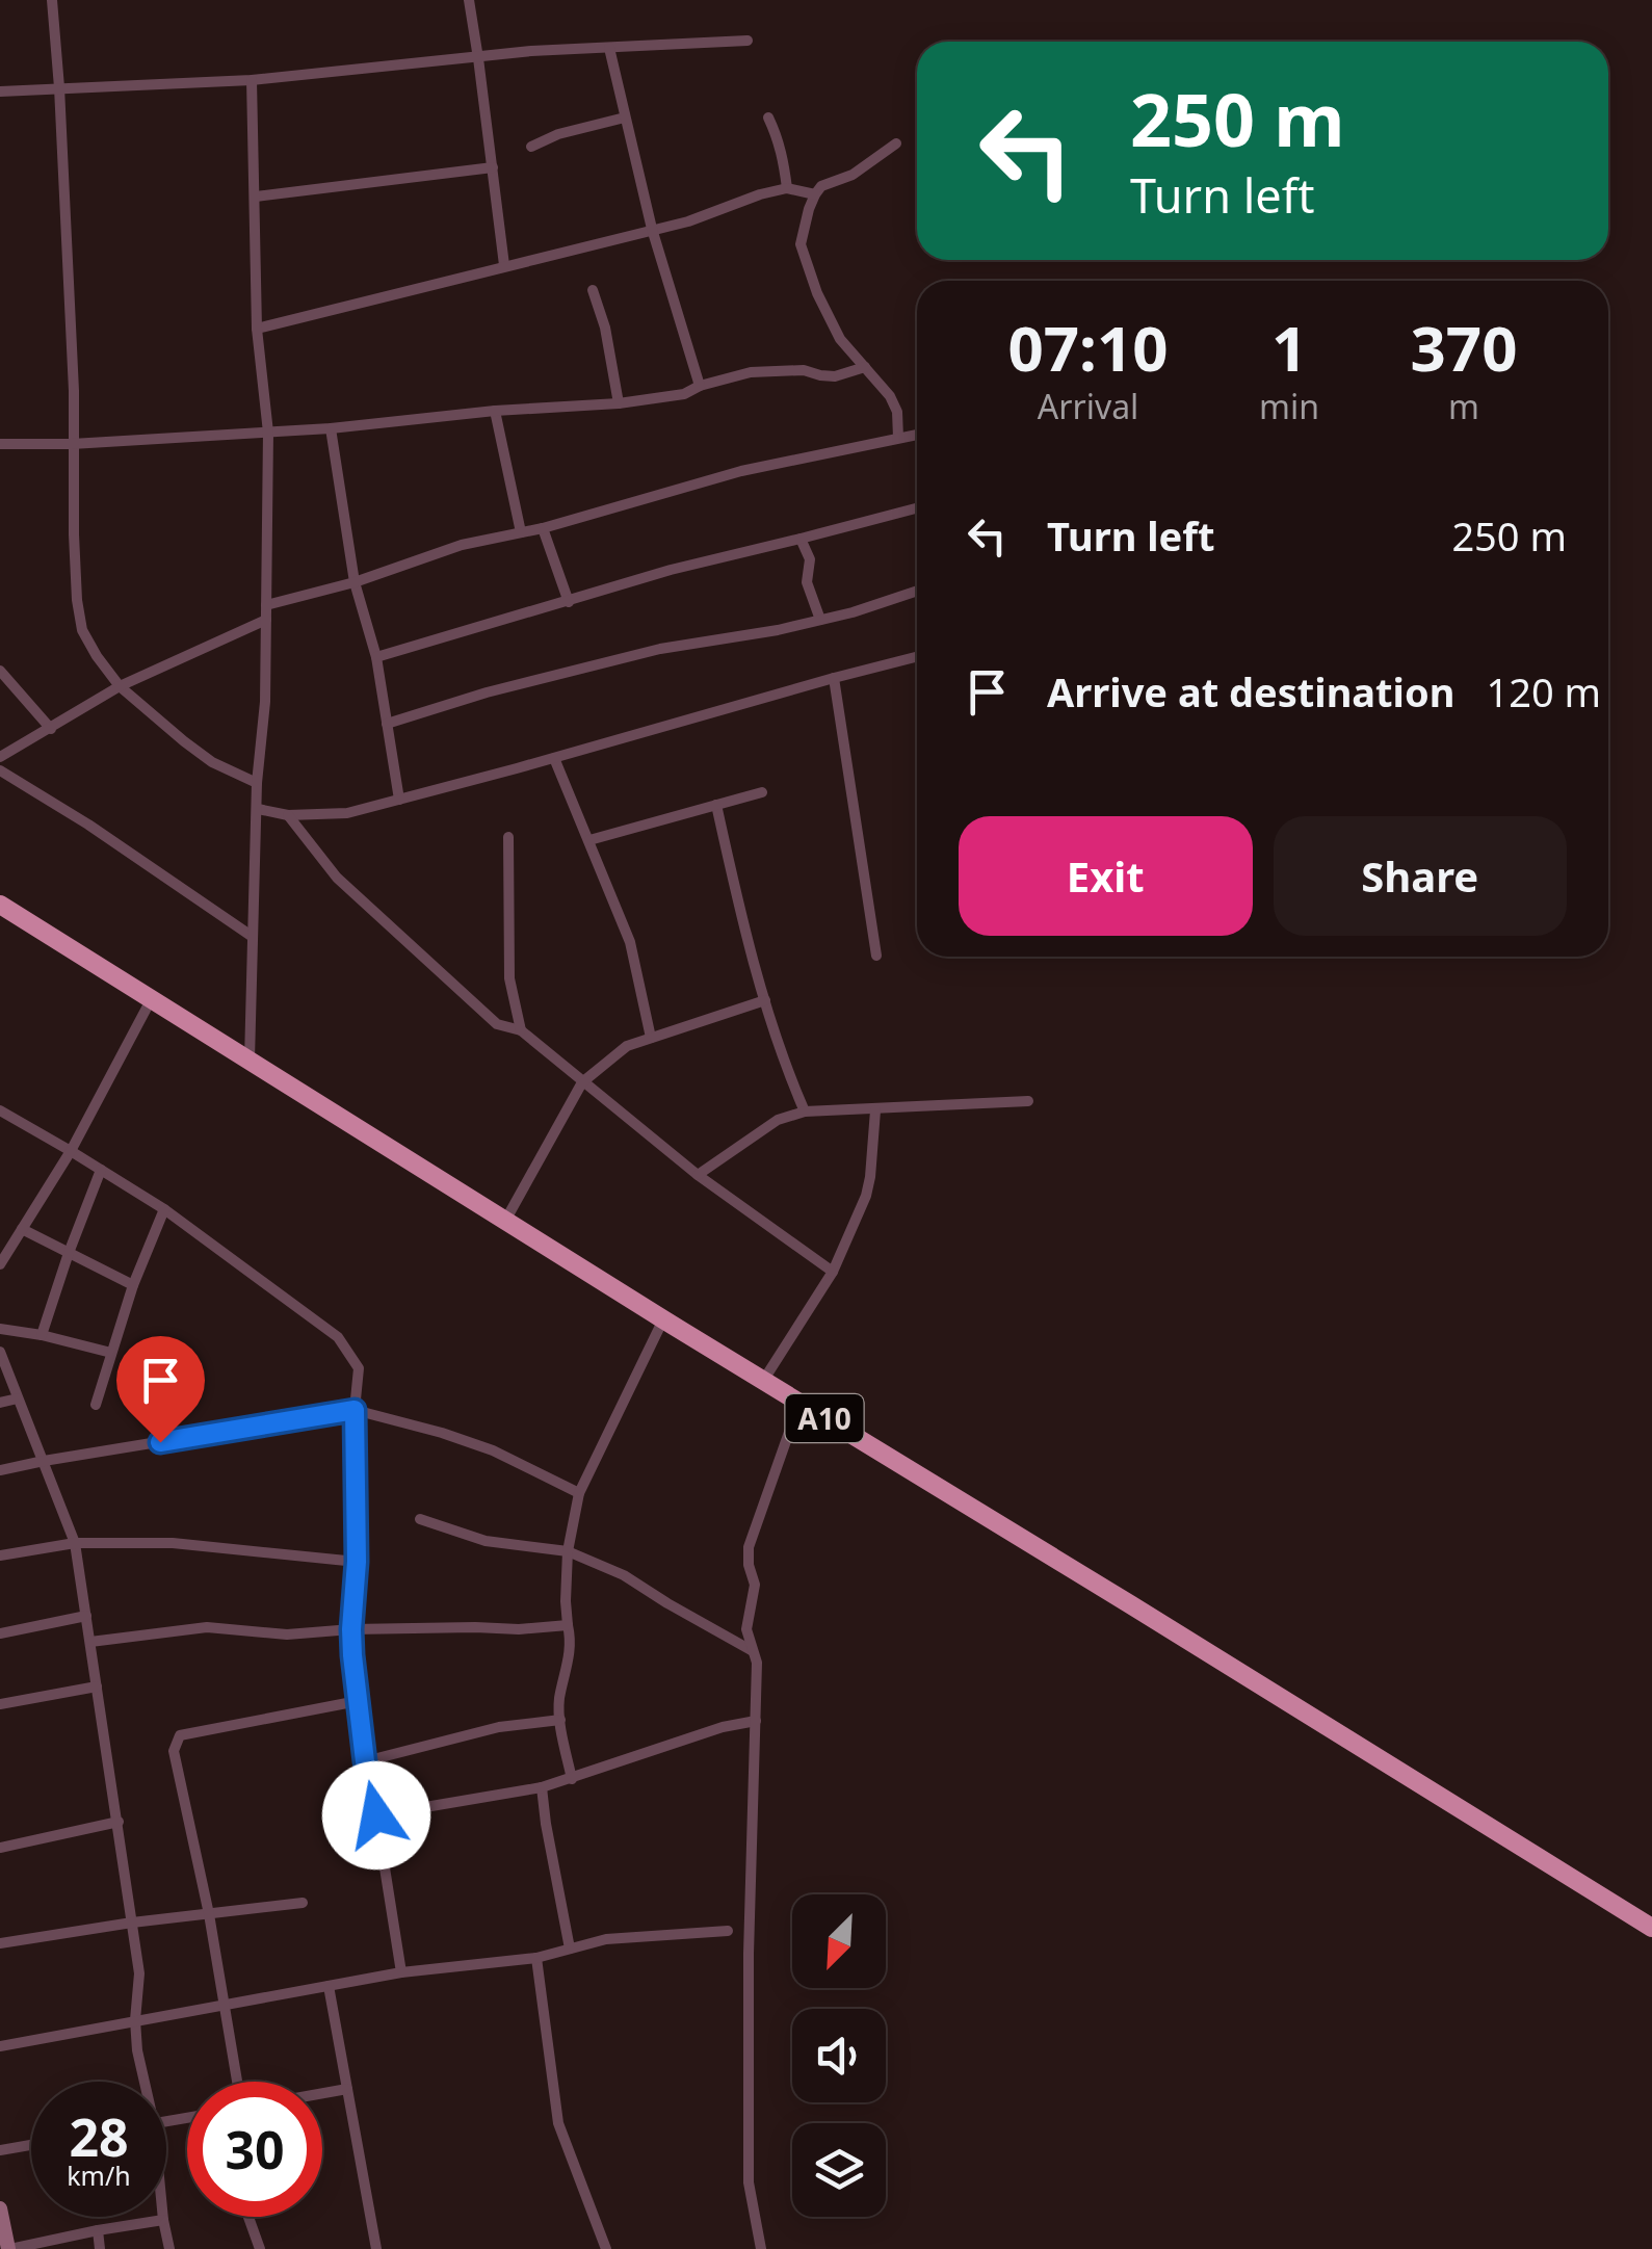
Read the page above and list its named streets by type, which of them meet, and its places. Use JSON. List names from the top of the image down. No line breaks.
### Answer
{"streets":{"highway":["A10"]},"north":"bottom left","page":{"turn":["250 m","Turn left"],"eta":["07:10","Arrival","1","min","370","m"],"list":[{"name":"Turn left","value":"250 m"},{"name":"Arrive at destination","value":"120 m"}],"buttons":["Exit","Share"],"speed":"28 km/h","limit":"30"}}
